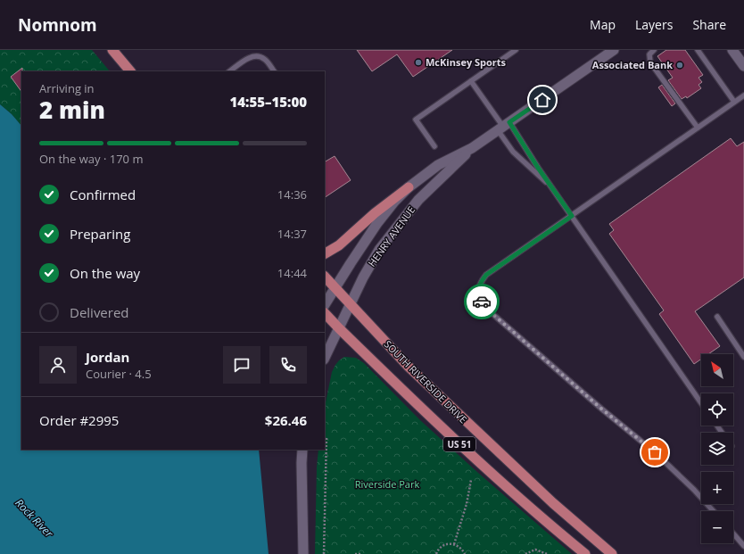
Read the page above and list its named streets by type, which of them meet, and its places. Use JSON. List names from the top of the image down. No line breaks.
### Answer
{"streets":{"main road":["SOUTH RIVERSIDE DRIVE","US 51"],"street":["HENRY AVENUE"]},"crossings":[["HENRY AVENUE","SOUTH RIVERSIDE DRIVE"],["HENRY AVENUE","US 51"]],"water":["Rock River"],"parks":["Riverside Park"],"places":["McKinsey Sports","Associated Bank"],"north":"top left","page":{"header":"Nomnom","nav":["Map","Layers","Share"],"heading":["2 min","Arriving in","14:55–15:00"],"panel":["Jordan","Courier · 4.5","Order #2995","$26.46"],"bar":"On the way · 170 m","list":[["Confirmed","14:36"],["Preparing","14:37"],["On the way","14:44"],"Delivered"],"map_buttons":["+","−"]}}
